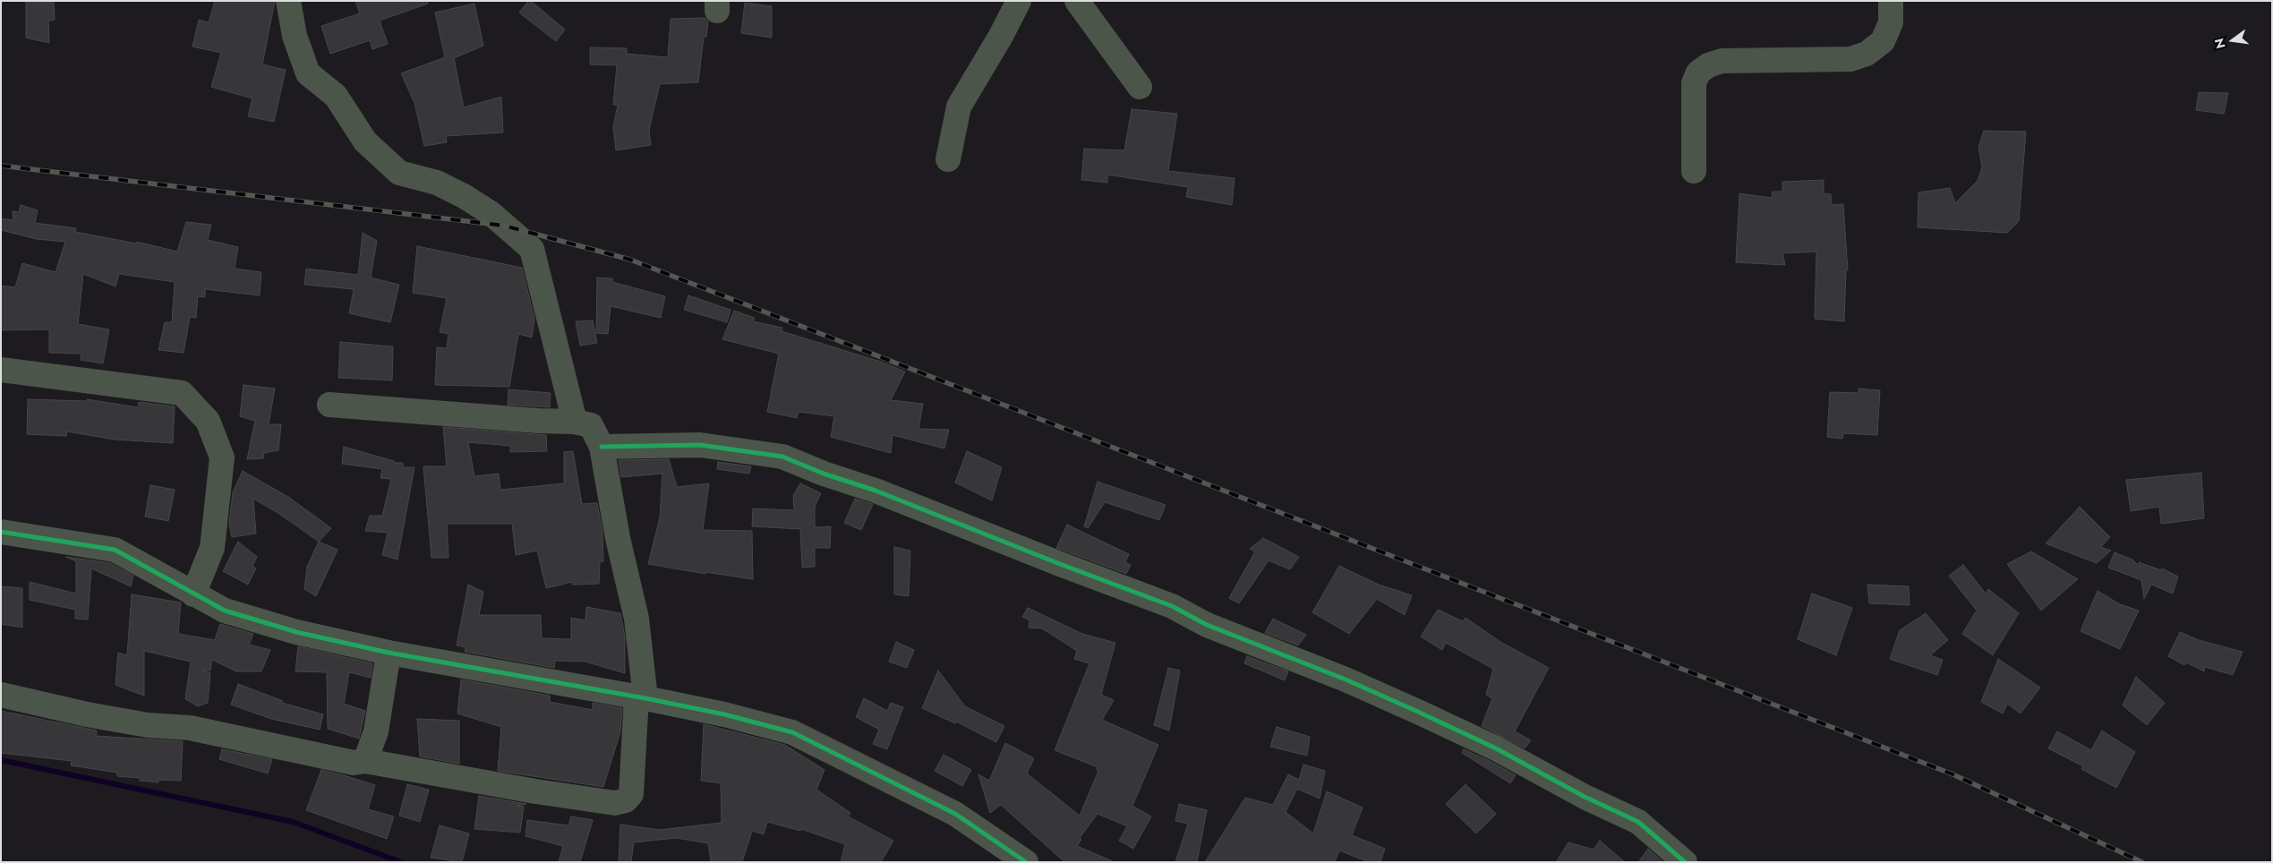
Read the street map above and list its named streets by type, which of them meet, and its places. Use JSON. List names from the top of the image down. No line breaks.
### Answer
{"north":"left"}
